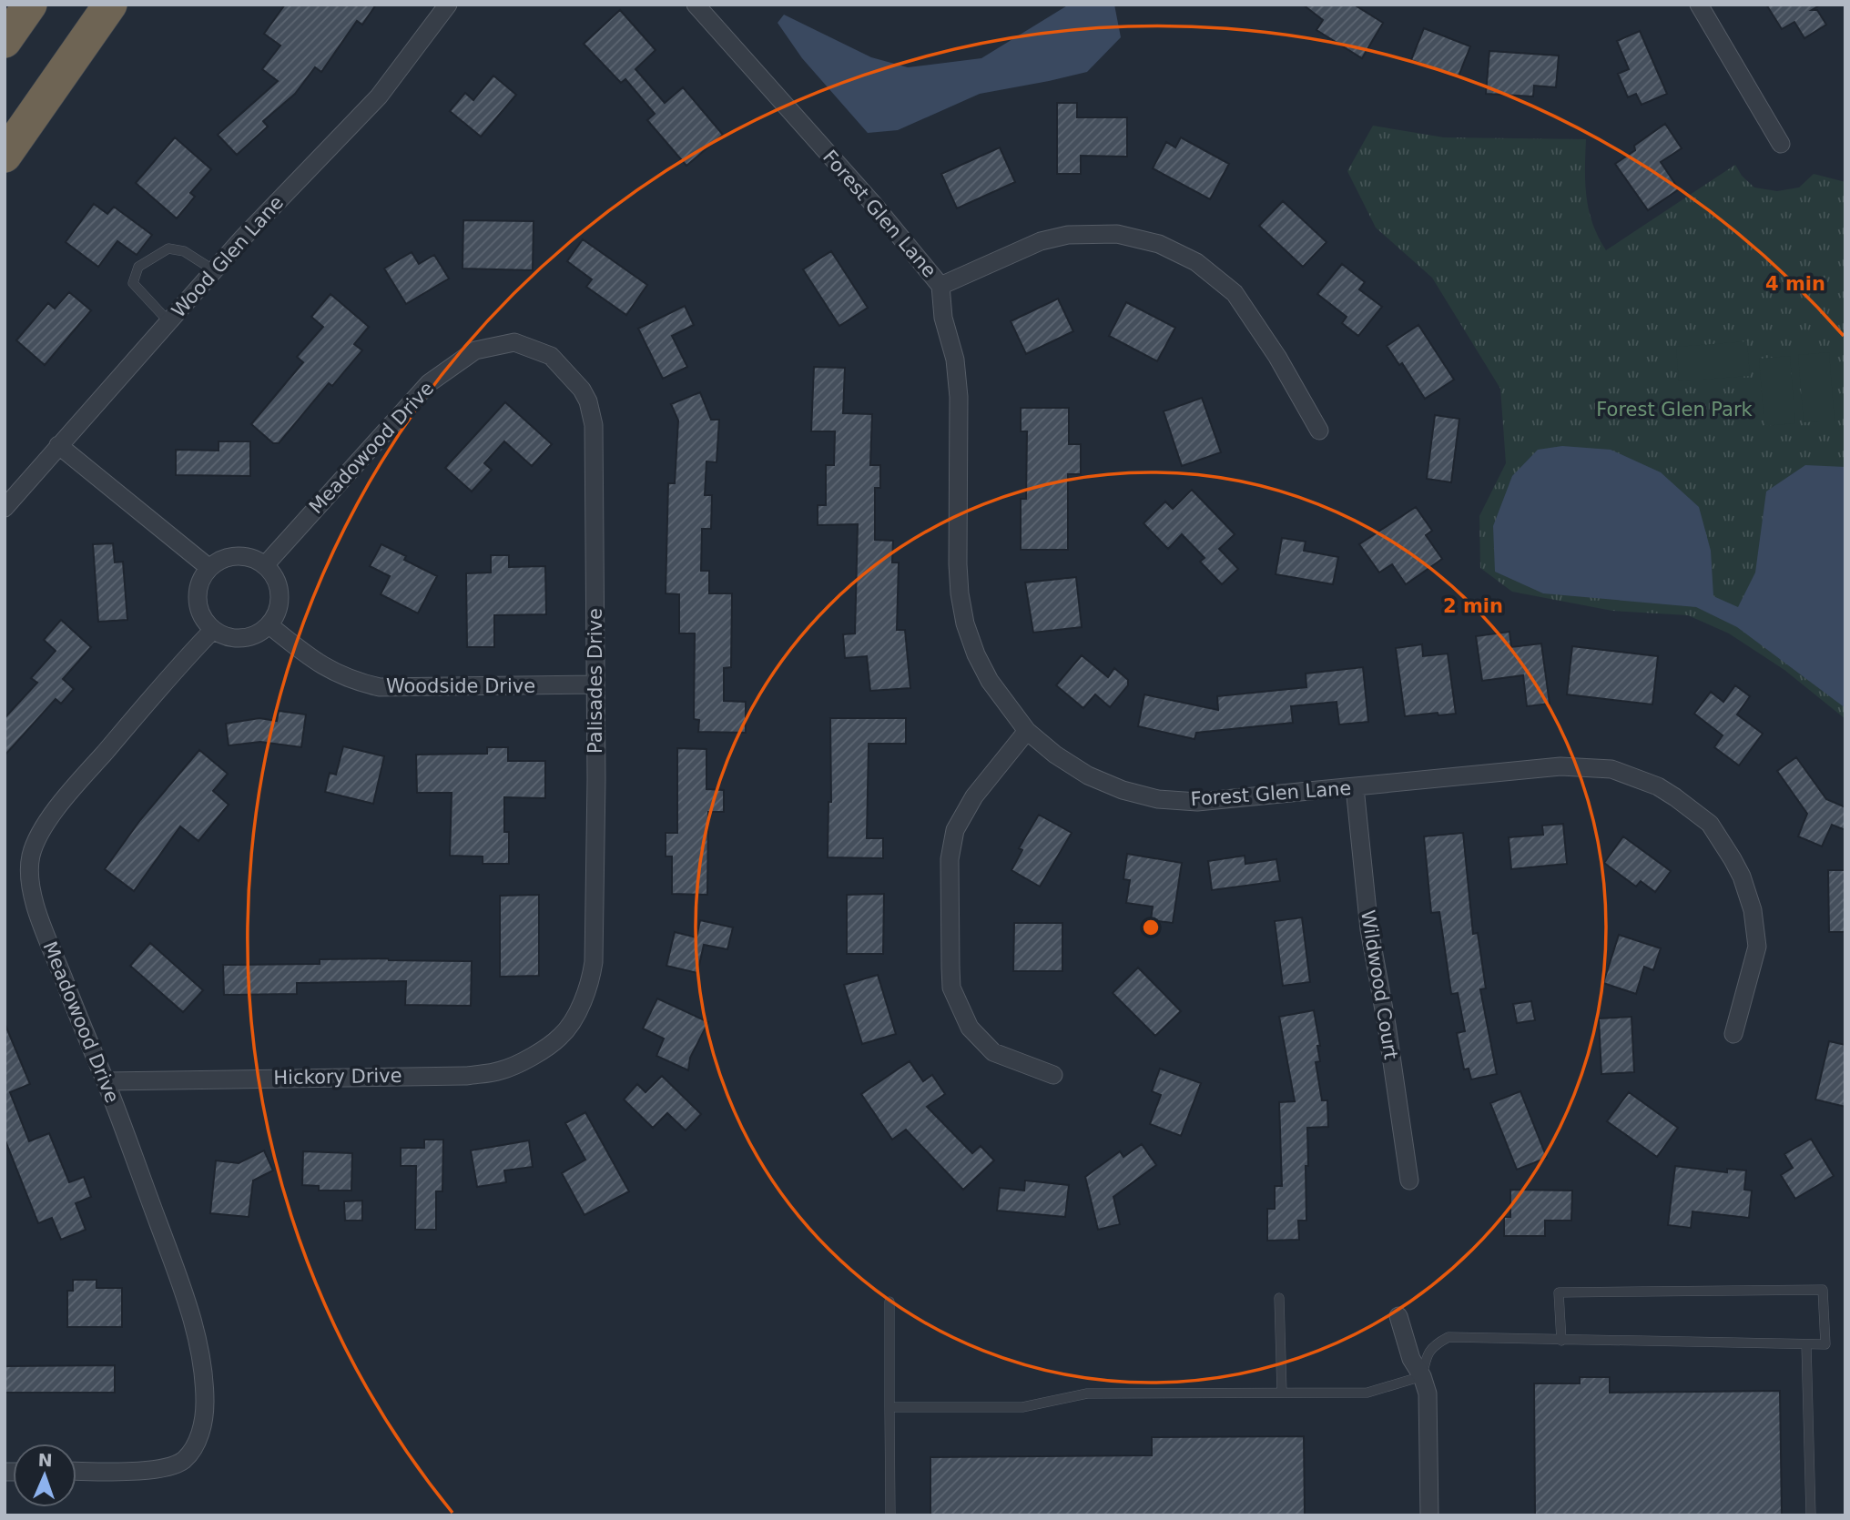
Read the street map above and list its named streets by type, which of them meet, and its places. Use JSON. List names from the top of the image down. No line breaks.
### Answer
{"streets":{"street":["Forest Glen Lane","Wood Glen Lane","Meadowood Drive","Palisades Drive","Woodside Drive","Wildwood Court","Hickory Drive"]},"crossings":[["Forest Glen Lane","Wildwood Court"],["Meadowood Drive","Palisades Drive"],["Meadowood Drive","Woodside Drive"],["Meadowood Drive","Hickory Drive"],["Palisades Drive","Woodside Drive"],["Palisades Drive","Hickory Drive"]],"parks":["Forest Glen Park"],"north":"top","rings":["4 min","2 min"]}
